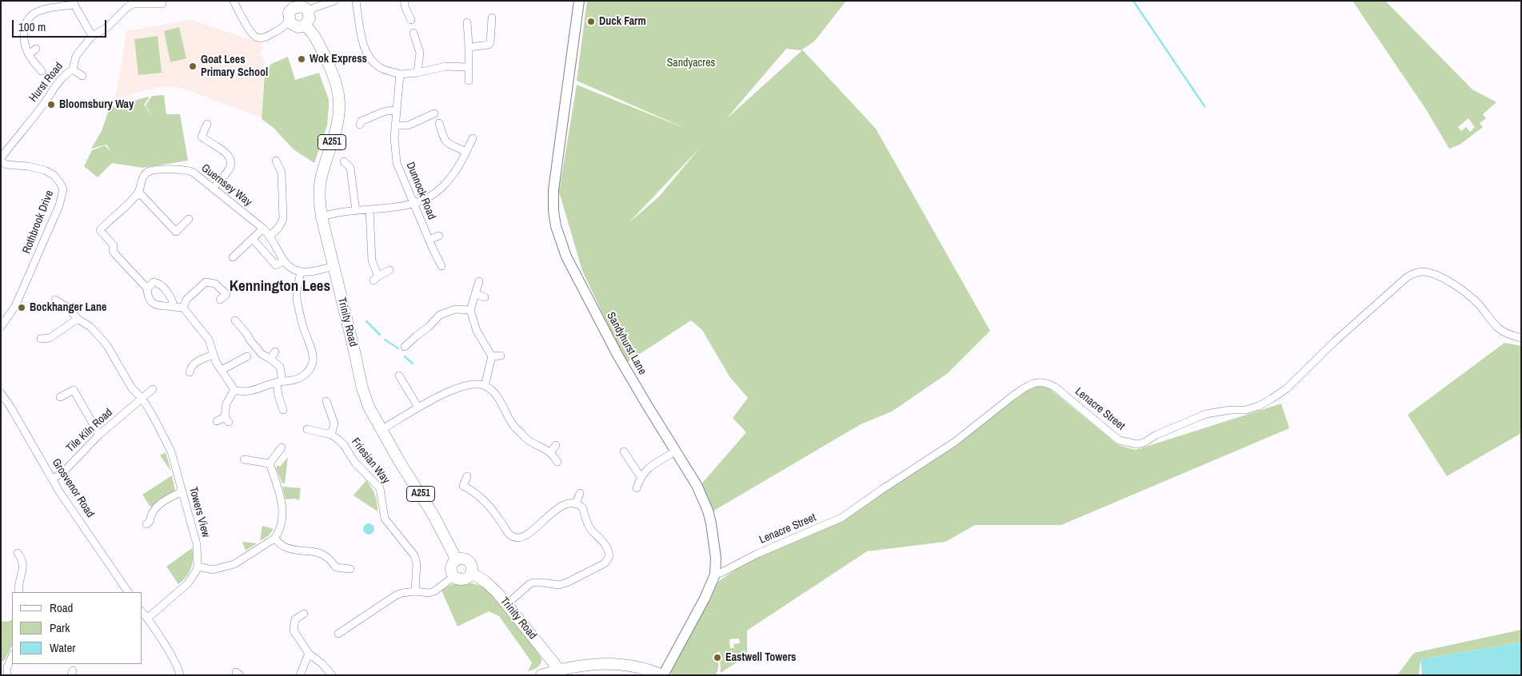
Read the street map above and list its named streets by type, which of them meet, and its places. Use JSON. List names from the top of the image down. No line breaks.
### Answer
{"streets":{"main road":["A251","Trinity Road"],"street":["Hurst Road","Guernsey Way","Dunnock Road","Rothbrook Drive","Sandyhurst Lane","Lenacre Street","Tile Kiln Road","Friesian Way","Grosvenor Road","Towers View"]},"crossings":[["Sandyhurst Lane","Lenacre Street"],["Tile Kiln Road","Grosvenor Road"],["Tile Kiln Road","Towers View"]],"districts":["Kennington Lees"],"parks":["Sandyacres"],"places":["Duck Farm","Wok Express","Goat Lees Primary School","Bloomsbury Way","Bockhanger Lane","Eastwell Towers"],"legend":["Road","Park","Water"],"scale_bar":"100 m"}
